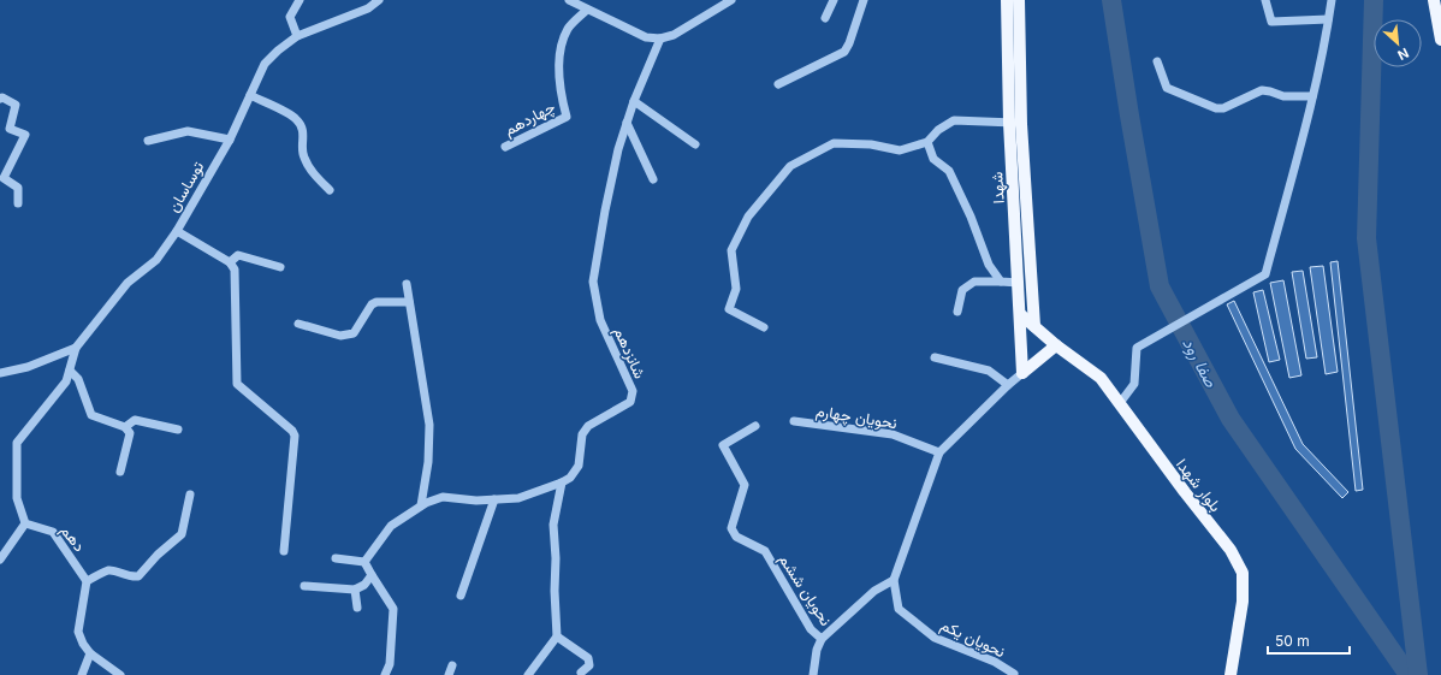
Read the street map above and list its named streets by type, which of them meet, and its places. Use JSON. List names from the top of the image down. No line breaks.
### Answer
{"streets":{"main road":["شهدا","بلوار شهدا"],"street":["چهاردهم","توساسان","شانزدهم","نحویان چهارم","دهم","نحویان ششم","نحویان یکم"]},"crossings":[["شهدا","بلوار شهدا"]],"water":["صفا رود"],"scale_bar":"50 m","north":"bottom right"}
